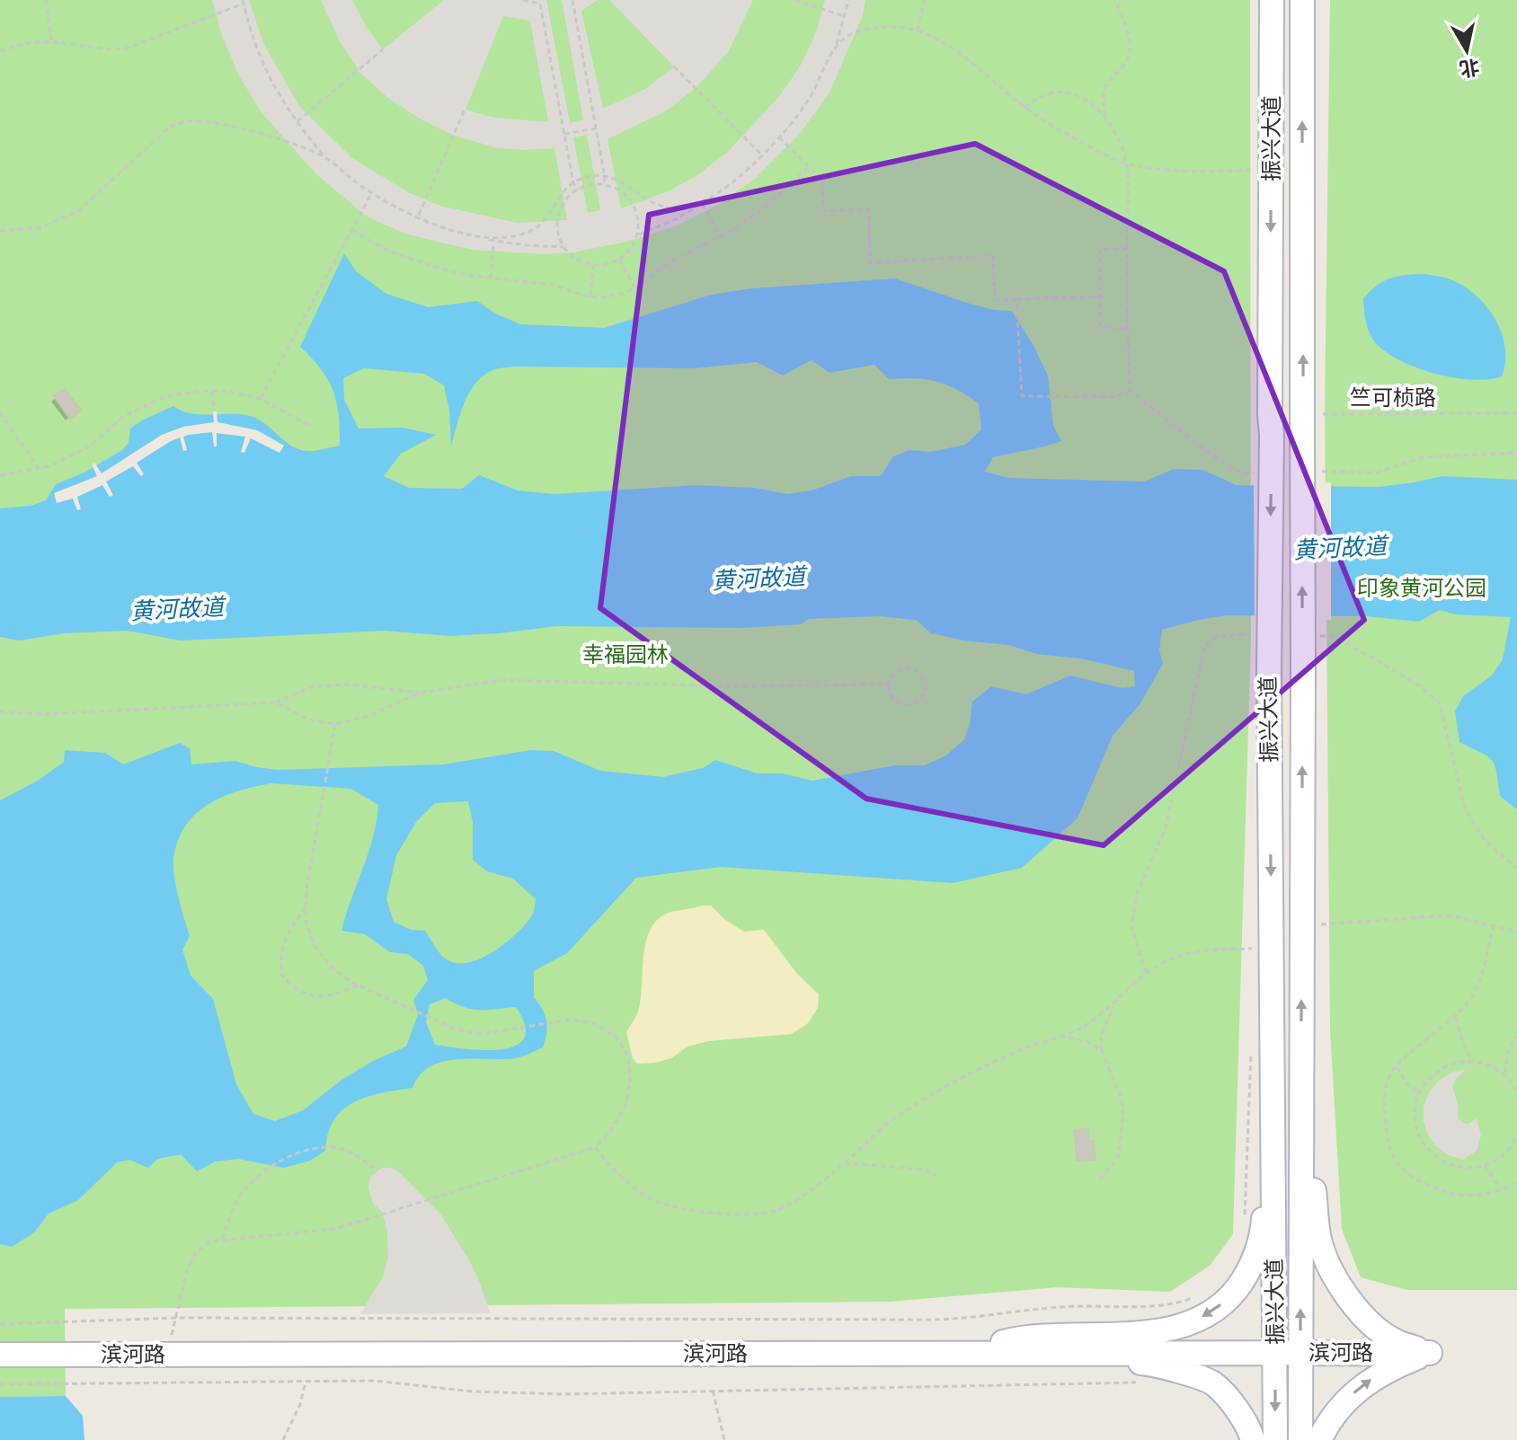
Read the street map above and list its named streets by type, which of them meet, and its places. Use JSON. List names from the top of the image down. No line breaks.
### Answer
{"streets":{"main road":["振兴大道","滨河路"],"path":["竺可桢路"]},"crossings":[["振兴大道","竺可桢路"],["振兴大道","滨河路"]],"water":["黄河故道"],"parks":["印象黄河公园","幸福园林"],"north":"bottom"}
